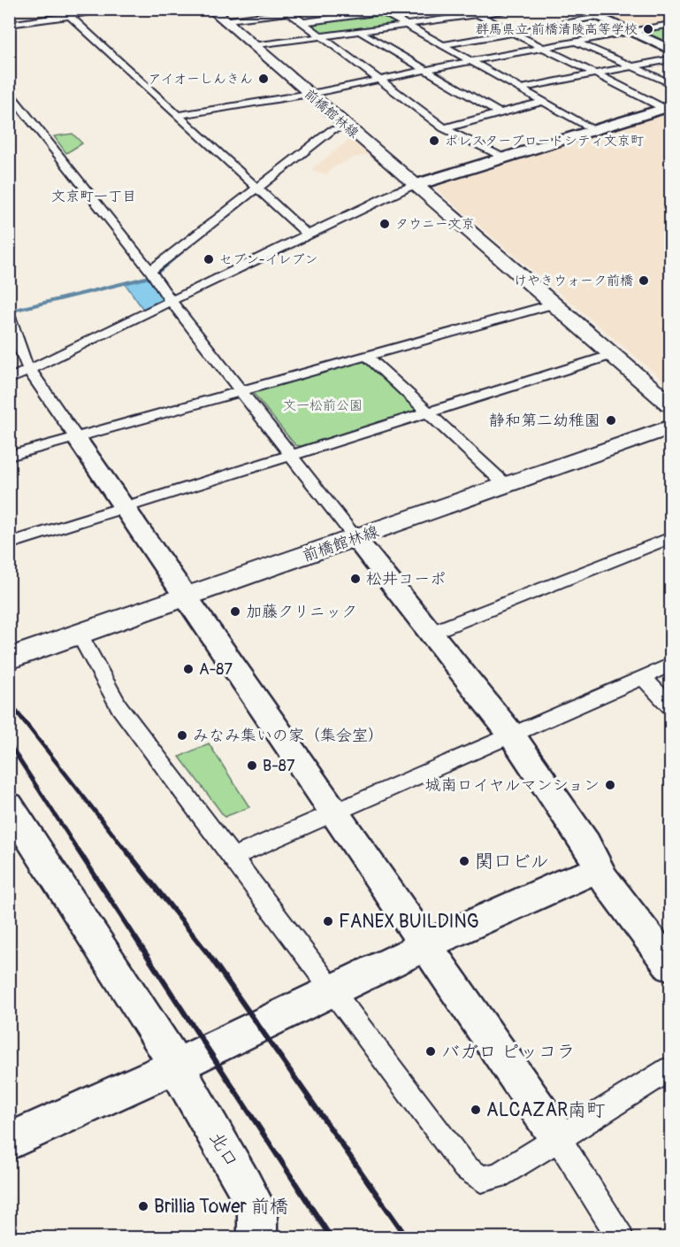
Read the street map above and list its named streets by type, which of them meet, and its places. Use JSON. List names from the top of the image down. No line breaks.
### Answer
{"streets":{"main road":["前橋館林線"],"street":["北口"]},"districts":["文京町一丁目"],"parks":["文一松前公園"],"places":["群馬県立 前橋清陵高等学校","アイオーしんきん","ポレスターブロードシティ文京町","タウニー文京","セブン-イレブン","けやきウォーク前橋","静和第二幼稚園","松井コーポ","加藤クリニック","A-87","みなみ集いの家（集会室）","B-87","城南ロイヤルマンション","関口ビル","FANEX BUILDING","バガロ ピッコラ","ALCAZAR南町","Brillia Tower 前橋"]}
